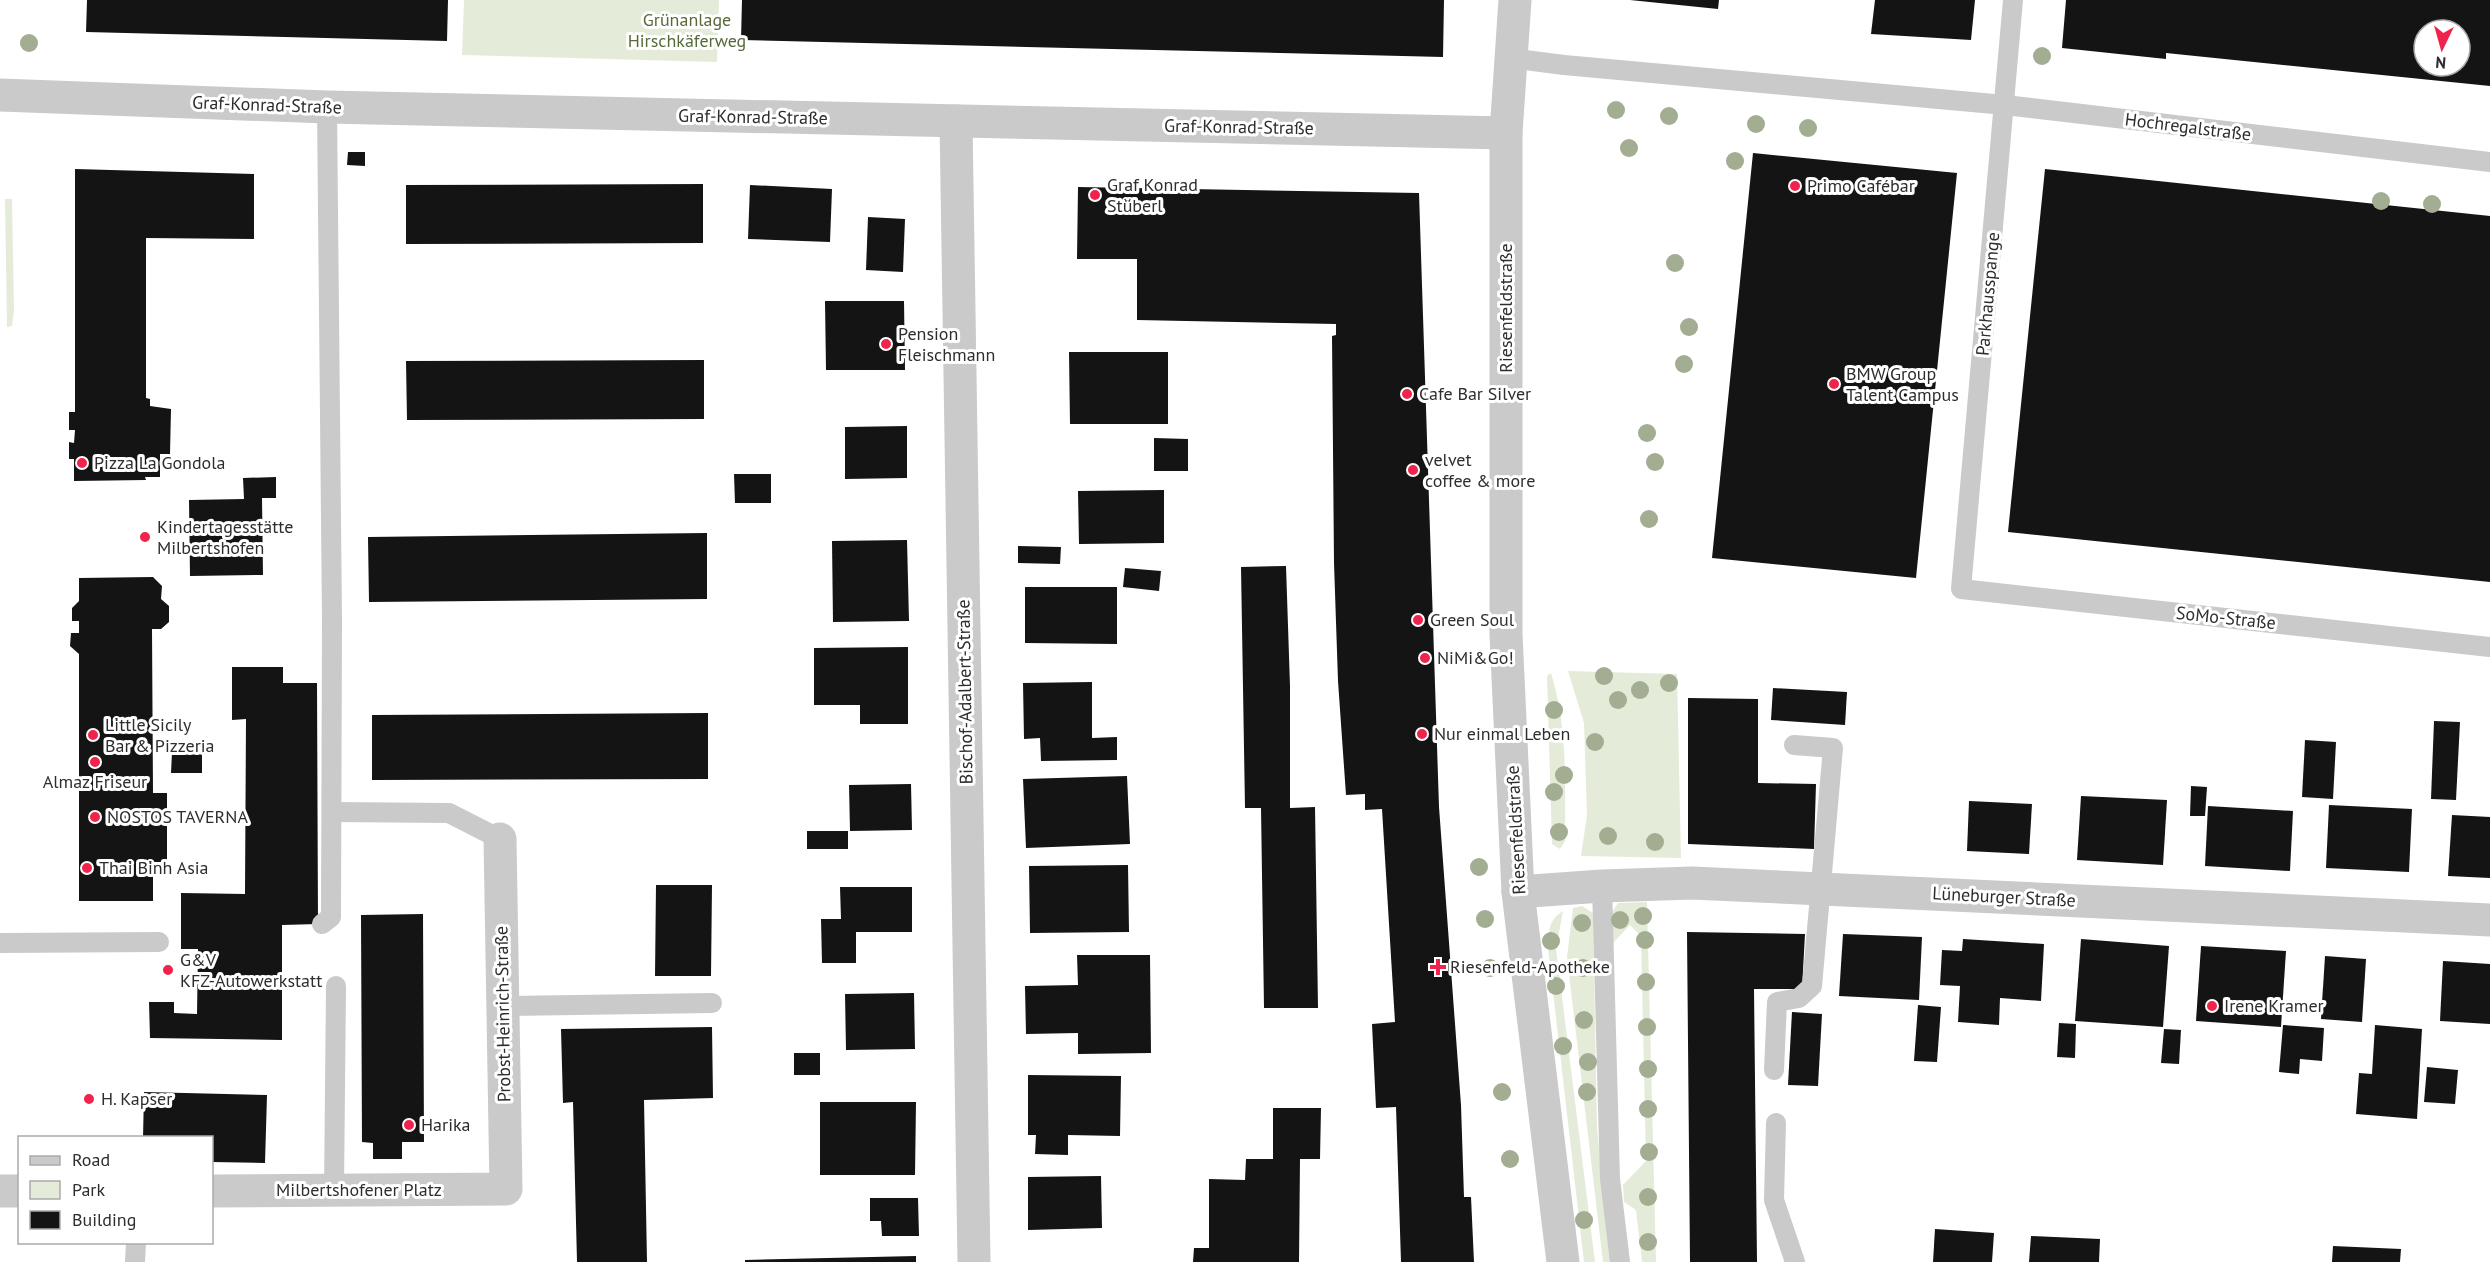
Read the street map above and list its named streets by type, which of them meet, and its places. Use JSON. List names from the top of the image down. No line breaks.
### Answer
{"streets":{"street":["Graf-Konrad-Straße","Riesenfeldstraße","Bischof-Adalbert-Straße","Lüneburger Straße","Probst-Heinrich-Straße","Milbertshofener Platz"],"lane":["Hochregalstraße","Parkhausspange","SoMo-Straße"]},"crossings":[["Graf-Konrad-Straße","Riesenfeldstraße"],["Graf-Konrad-Straße","Bischof-Adalbert-Straße"],["Hochregalstraße","Parkhausspange"],["Hochregalstraße","Riesenfeldstraße"],["Parkhausspange","SoMo-Straße"],["Riesenfeldstraße","Lüneburger Straße"],["Probst-Heinrich-Straße","Milbertshofener Platz"]],"parks":["Grünanlage Hirschkäferweg"],"places":{"other":["Primo Cafébar","Graf Konrad Stüberl","Pension Fleischmann","BMW Group Talent Campus","Cafe Bar Silver","Pizza La Gondola","velvet coffee & more","Kindertagesstätte Milbertshofen","Green Soul","NiMi&Go!","Nur einmal Leben","Little Sicily Bar & Pizzeria","Almaz Friseur","NOSTOS TAVERNA","Thai Binh Asia","G&V KFZ-Autowerkstatt","Irene Kramer","H. Kapser","Harika"],"health":["Riesenfeld-Apotheke"]},"legend":["Road","Park","Building"],"north":"bottom"}
